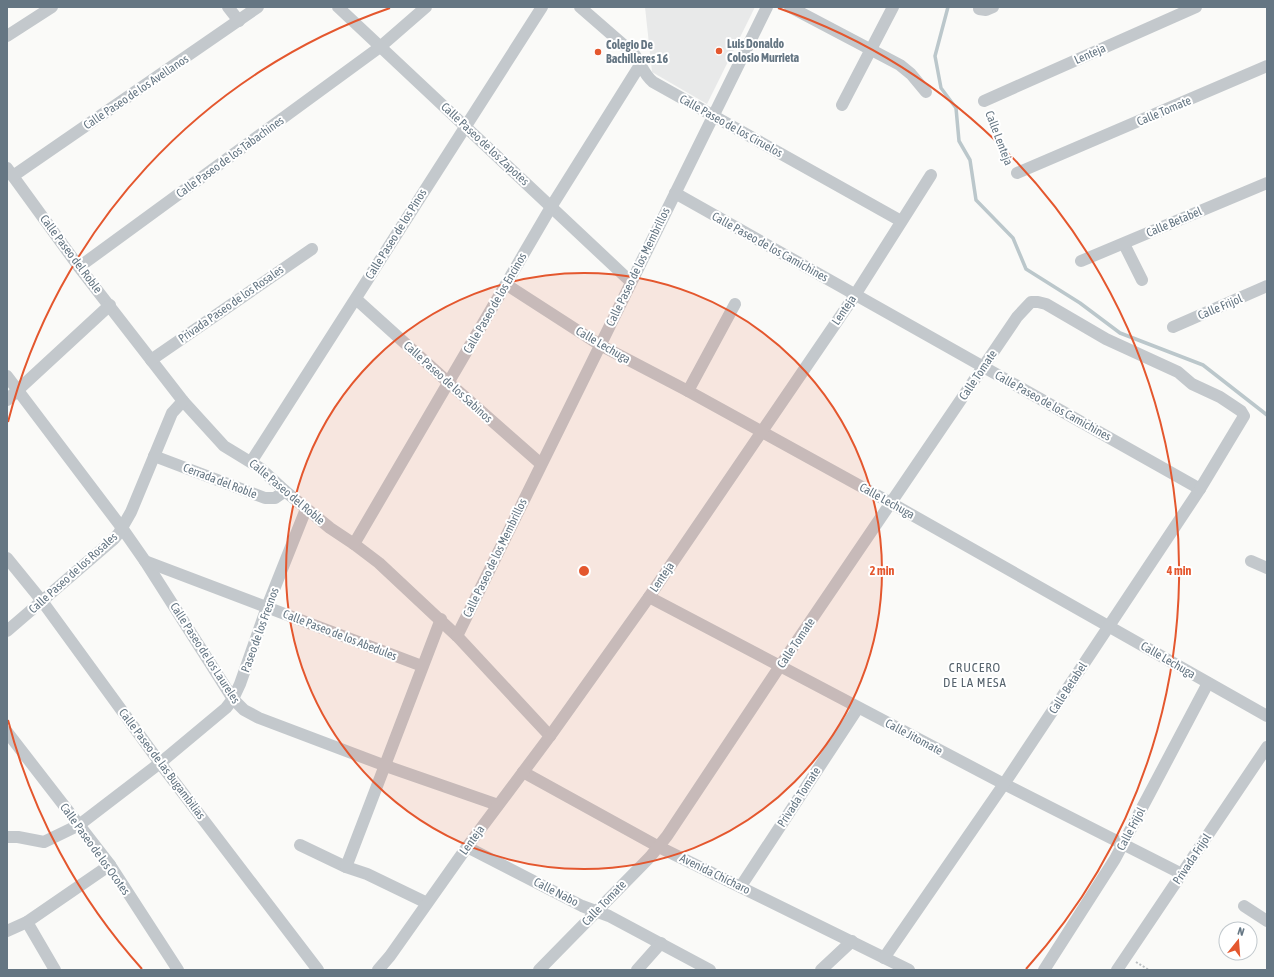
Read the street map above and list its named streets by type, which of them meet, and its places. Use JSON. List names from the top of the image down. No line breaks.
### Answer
{"streets":{"street":["Lenteja","Calle Paseo de los Avellanos","Calle Tomate","Calle Paseo de los Ciruelos","Calle Paseo de los Zapotes","Calle Paseo de los Tabachines","Calle Betabel","Calle Paseo de los Pinos","Calle Paseo de los Camichines","Calle Paseo del Roble","Calle Paseo de los Membrillos","Calle Paseo de los Encinos","Privada Paseo de los Rosales","Calle Frijol","Calle Lechuga","Calle Paseo de los Sabinos","Cerrada del Roble","Calle Paseo de los Rosales","Paseo de los Fresnos","Calle Paseo de los Abedules","Calle Paseo de los Laureles","Calle Jitomate","Calle Paseo de las Bugambilias","Privada Tomate","Calle Paseo de los Ocotes","Privada Frijol","Avenida Chícharo","Calle Nabo"],"path":["Calle Lenteja"]},"crossings":[["Lenteja","Calle Paseo de los Ciruelos"],["Lenteja","Calle Lenteja"],["Lenteja","Calle Paseo de los Camichines"],["Lenteja","Calle Paseo del Roble"],["Lenteja","Calle Lechuga"],["Lenteja","Calle Paseo de los Laureles"],["Lenteja","Calle Jitomate"],["Lenteja","Avenida Chícharo"],["Lenteja","Calle Nabo"],["Calle Paseo de los Avellanos","Calle Paseo del Roble"],["Calle Tomate","Calle Lenteja"],["Calle Tomate","Calle Betabel"],["Calle Tomate","Calle Paseo de los Camichines"],["Calle Tomate","Calle Lechuga"],["Calle Tomate","Calle Jitomate"],["Calle Tomate","Avenida Chícharo"],["Calle Tomate","Calle Nabo"],["Calle Paseo de los Ciruelos","Calle Paseo de los Membrillos"],["Calle Paseo de los Ciruelos","Calle Paseo de los Encinos"],["Calle Paseo de los Zapotes","Calle Paseo de los Tabachines"],["Calle Paseo de los Zapotes","Calle Paseo de los Pinos"],["Calle Paseo de los Zapotes","Calle Paseo de los Membrillos"],["Calle Paseo de los Zapotes","Calle Paseo de los Encinos"],["Calle Paseo de los Tabachines","Calle Paseo del Roble"],["Calle Betabel","Calle Paseo de los Camichines"],["Calle Betabel","Calle Lechuga"],["Calle Betabel","Calle Jitomate"],["Calle Betabel","Avenida Chícharo"],["Calle Paseo de los Pinos","Calle Paseo del Roble"],["Calle Paseo de los Pinos","Calle Paseo de los Sabinos"],["Calle Paseo de los Camichines","Calle Paseo de los Membrillos"],["Calle Paseo del Roble","Calle Paseo de los Membrillos"],["Calle Paseo del Roble","Calle Paseo de los Encinos"],["Calle Paseo del Roble","Privada Paseo de los Rosales"],["Calle Paseo del Roble","Cerrada del Roble"],["Calle Paseo del Roble","Calle Paseo de los Rosales"],["Calle Paseo del Roble","Paseo de los Fresnos"],["Calle Paseo de los Membrillos","Calle Lechuga"],["Calle Paseo de los Membrillos","Calle Paseo de los Sabinos"],["Calle Paseo de los Encinos","Calle Lechuga"],["Calle Paseo de los Encinos","Calle Paseo de los Sabinos"],["Calle Frijol","Calle Lechuga"],["Calle Frijol","Calle Jitomate"],["Cerrada del Roble","Calle Paseo de los Rosales"],["Calle Paseo de los Rosales","Calle Paseo de los Laureles"],["Calle Paseo de los Rosales","Calle Paseo de las Bugambilias"],["Paseo de los Fresnos","Calle Paseo de los Abedules"],["Paseo de los Fresnos","Calle Paseo de los Laureles"],["Paseo de los Fresnos","Calle Paseo de las Bugambilias"],["Paseo de los Fresnos","Calle Paseo de los Ocotes"],["Calle Paseo de los Abedules","Calle Paseo de los Laureles"],["Calle Jitomate","Privada Tomate"],["Calle Jitomate","Privada Frijol"],["Privada Tomate","Avenida Chícharo"]],"districts":["CRUCERO DE LA MESA"],"places":["Luis Donaldo Colosio Murrieta","Colegio De Bachilleres 16"],"north":"top","rings":["2 min","4 min"]}
